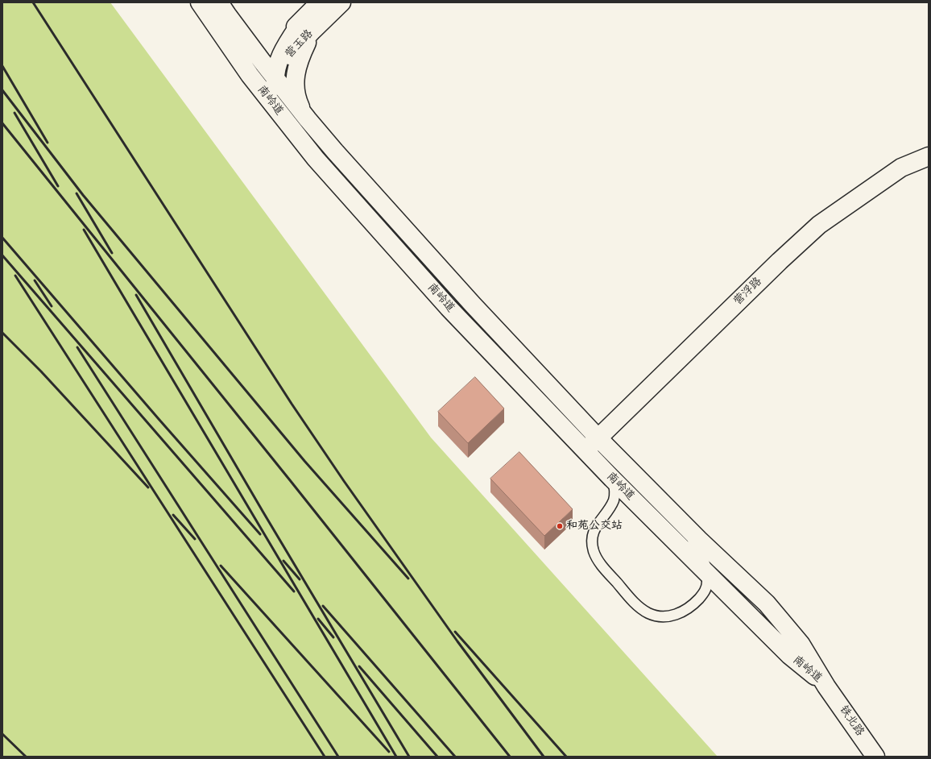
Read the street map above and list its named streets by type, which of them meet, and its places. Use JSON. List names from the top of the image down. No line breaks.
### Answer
{"streets":{"street":["营玉路","南岭道","营浮路","铁北路"]},"crossings":[["营玉路","南岭道"],["南岭道","营浮路"],["南岭道","铁北路"]],"places":["和苑公交站"]}
